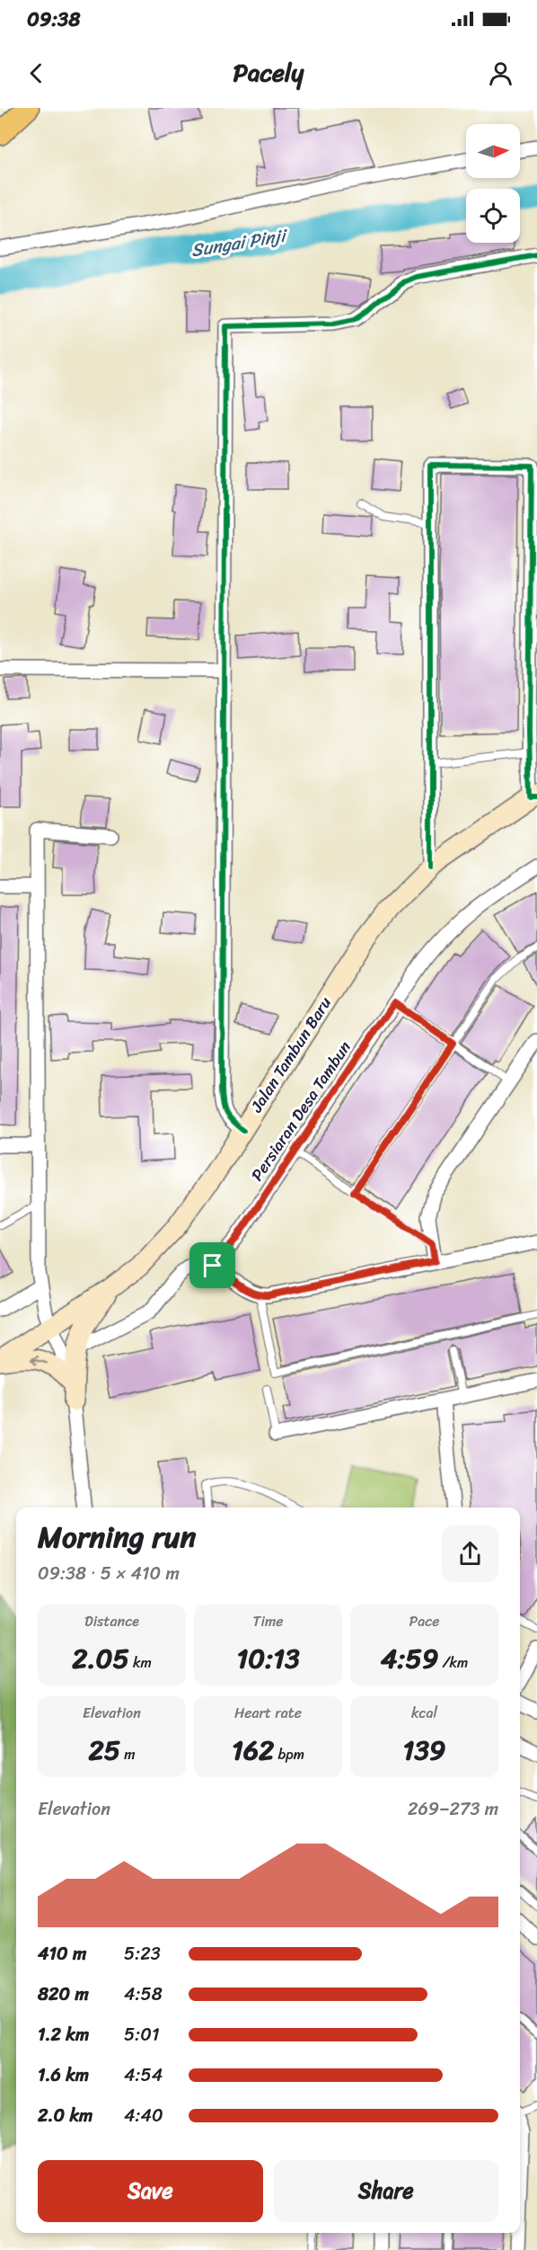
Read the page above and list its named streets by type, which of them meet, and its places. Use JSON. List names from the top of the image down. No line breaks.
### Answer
{"streets":{"main road":["Jalan Tambun Baru"],"street":["Persiaran Desa Tambun"]},"water":["Sungai Pinji"],"north":"right","page":{"status":"09:38","header":"Pacely","heading":["Morning run","09:38 · 5 × 410 m"],"stats":[["Distance","2.05 km"],["Time","10:13"],["Pace","4:59 /km"],["Elevation","25 m"],["Heart rate","162 bpm"],["kcal","139"]],"chart":["Elevation","269–273 m"],"list":[{"name":"410 m","note":"5:23"},{"name":"820 m","note":"4:58"},{"name":"1.2 km","note":"5:01"},{"name":"1.6 km","note":"4:54"},{"name":"2.0 km","note":"4:40"}],"buttons":["Save","Share"]}}
